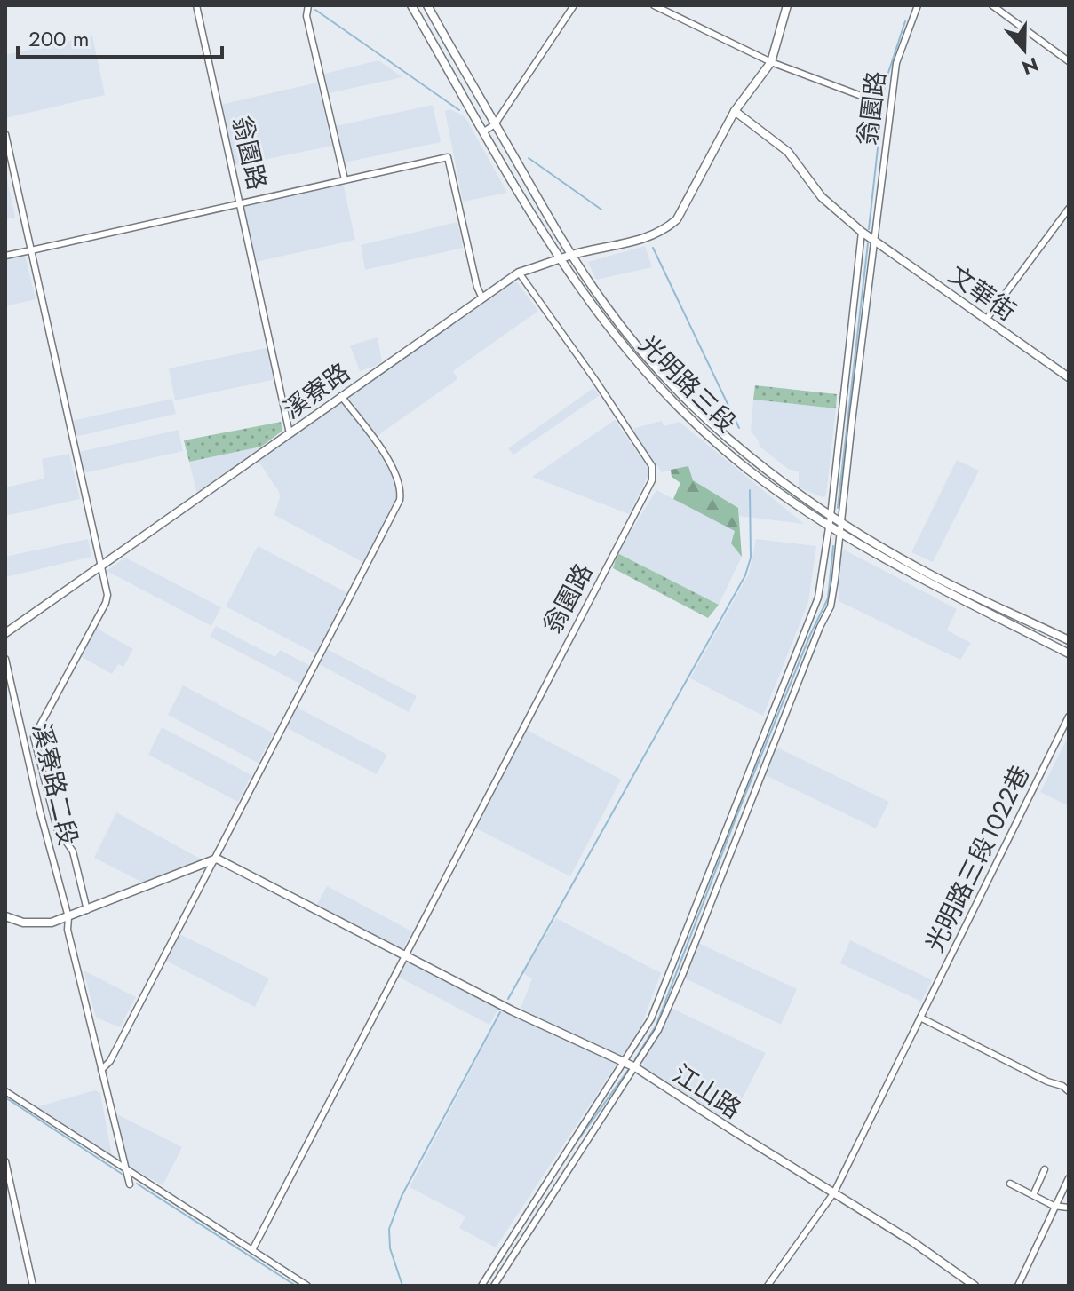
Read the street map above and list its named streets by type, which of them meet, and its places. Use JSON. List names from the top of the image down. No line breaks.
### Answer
{"streets":{"street":["翁園路","文華街","光明路三段","溪寮路","溪寮路二段","光明路三段1022巷","江山路"]},"crossings":[["翁園路","文華街"],["翁園路","光明路三段"],["翁園路","溪寮路"],["翁園路","江山路"],["光明路三段","溪寮路"],["光明路三段1022巷","江山路"]],"scale_bar":"200 m","north":"bottom"}
